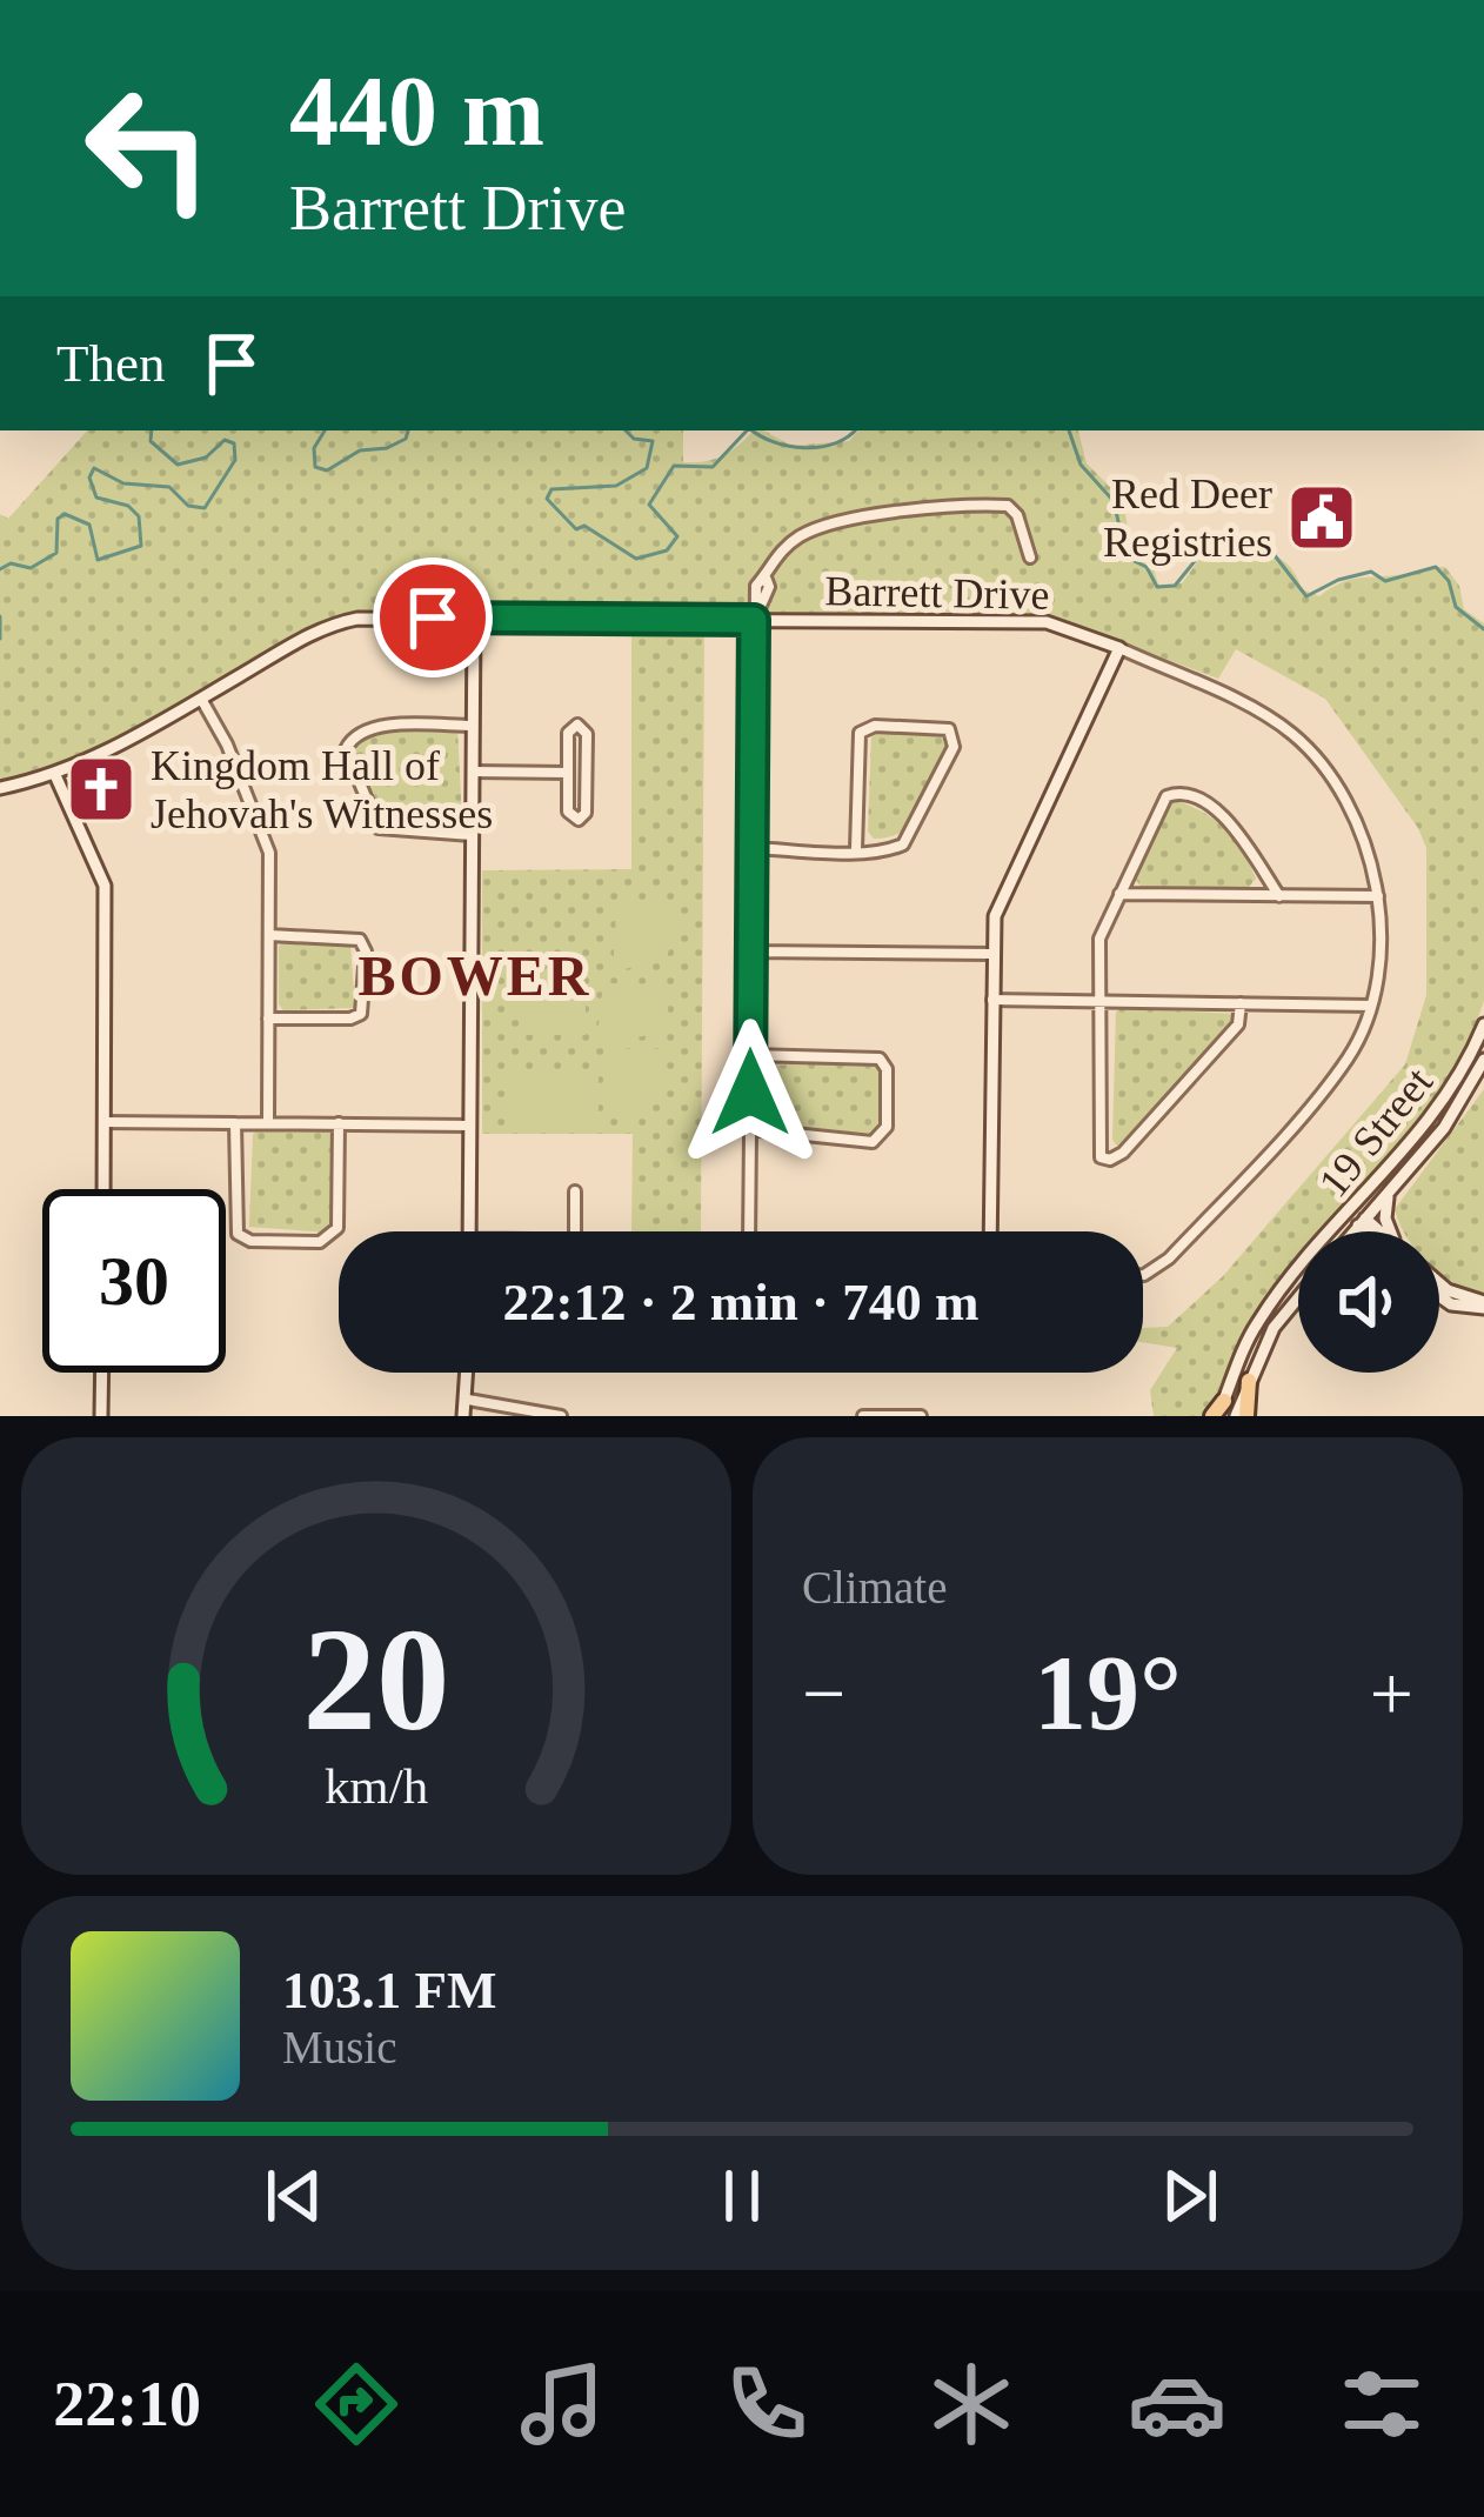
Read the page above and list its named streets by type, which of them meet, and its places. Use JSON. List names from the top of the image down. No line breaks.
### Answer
{"streets":{"street":["Barrett Drive","19 Street"]},"districts":["BOWER"],"places":{"public building":["Red Deer Registries"],"church":["Kingdom Hall of Jehovah's Witnesses"]},"page":{"turn":["440 m","Barrett Drive"],"then":"Then","limit":"30","trip":"22:12 · 2 min · 740 m","tile":"Climate","heat":["−","19°","+"],"song":["103.1 FM","Music"],"tabs":"22:10","gauge":["20","km/h"]}}
